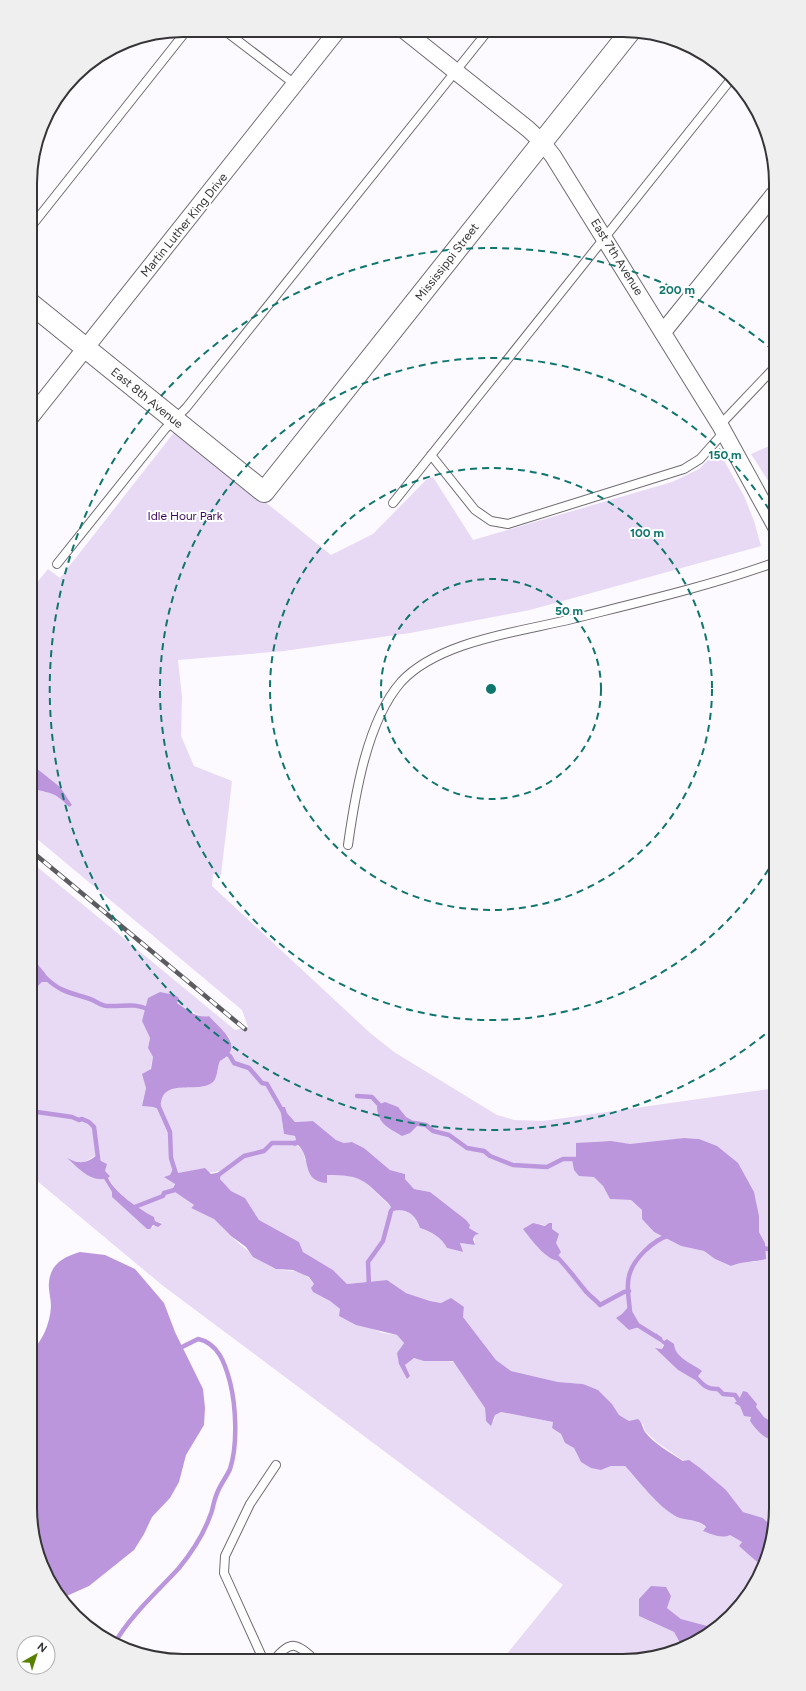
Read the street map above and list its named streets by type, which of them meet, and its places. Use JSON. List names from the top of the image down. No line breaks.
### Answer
{"streets":{"street":["Martin Luther King Drive","East 7th Avenue","Mississippi Street","East 8th Avenue"]},"crossings":[["Martin Luther King Drive","East 8th Avenue"],["East 7th Avenue","Mississippi Street"],["Mississippi Street","East 8th Avenue"]],"parks":["Idle Hour Park"],"north":"top right","rings":["200 m","150 m","100 m","50 m"]}
